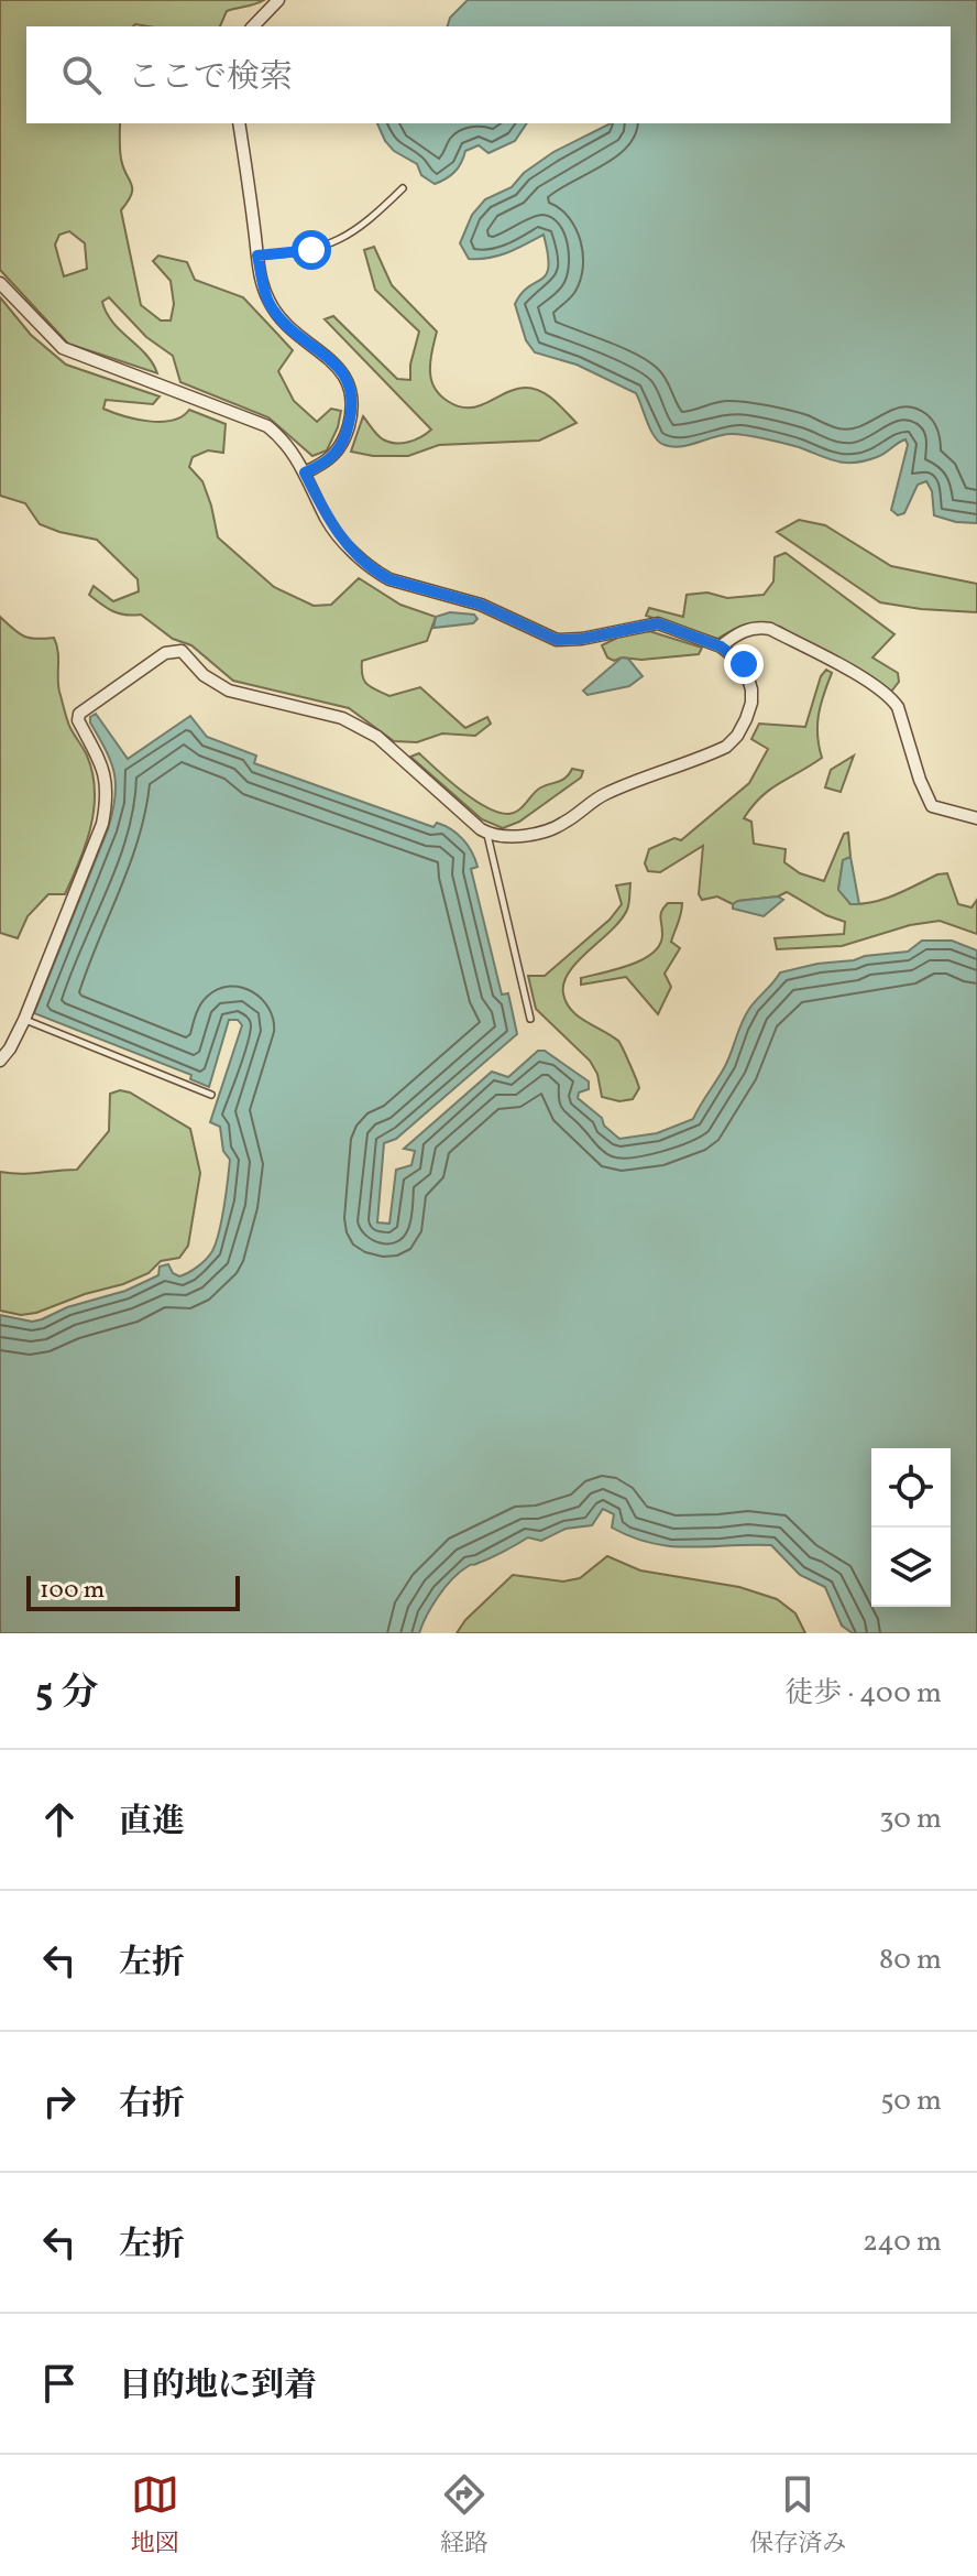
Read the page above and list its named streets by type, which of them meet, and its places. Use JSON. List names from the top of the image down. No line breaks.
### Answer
{"scale_bar":"100 m","page":{"search":"ここで検索","scale":"100 m","heading":["5 分","徒歩 · 400 m"],"list":[["直進","30 m"],["左折","80 m"],["右折","50 m"],["左折","240 m"],"目的地に到着"],"nav":["地図","経路","保存済み"]}}
